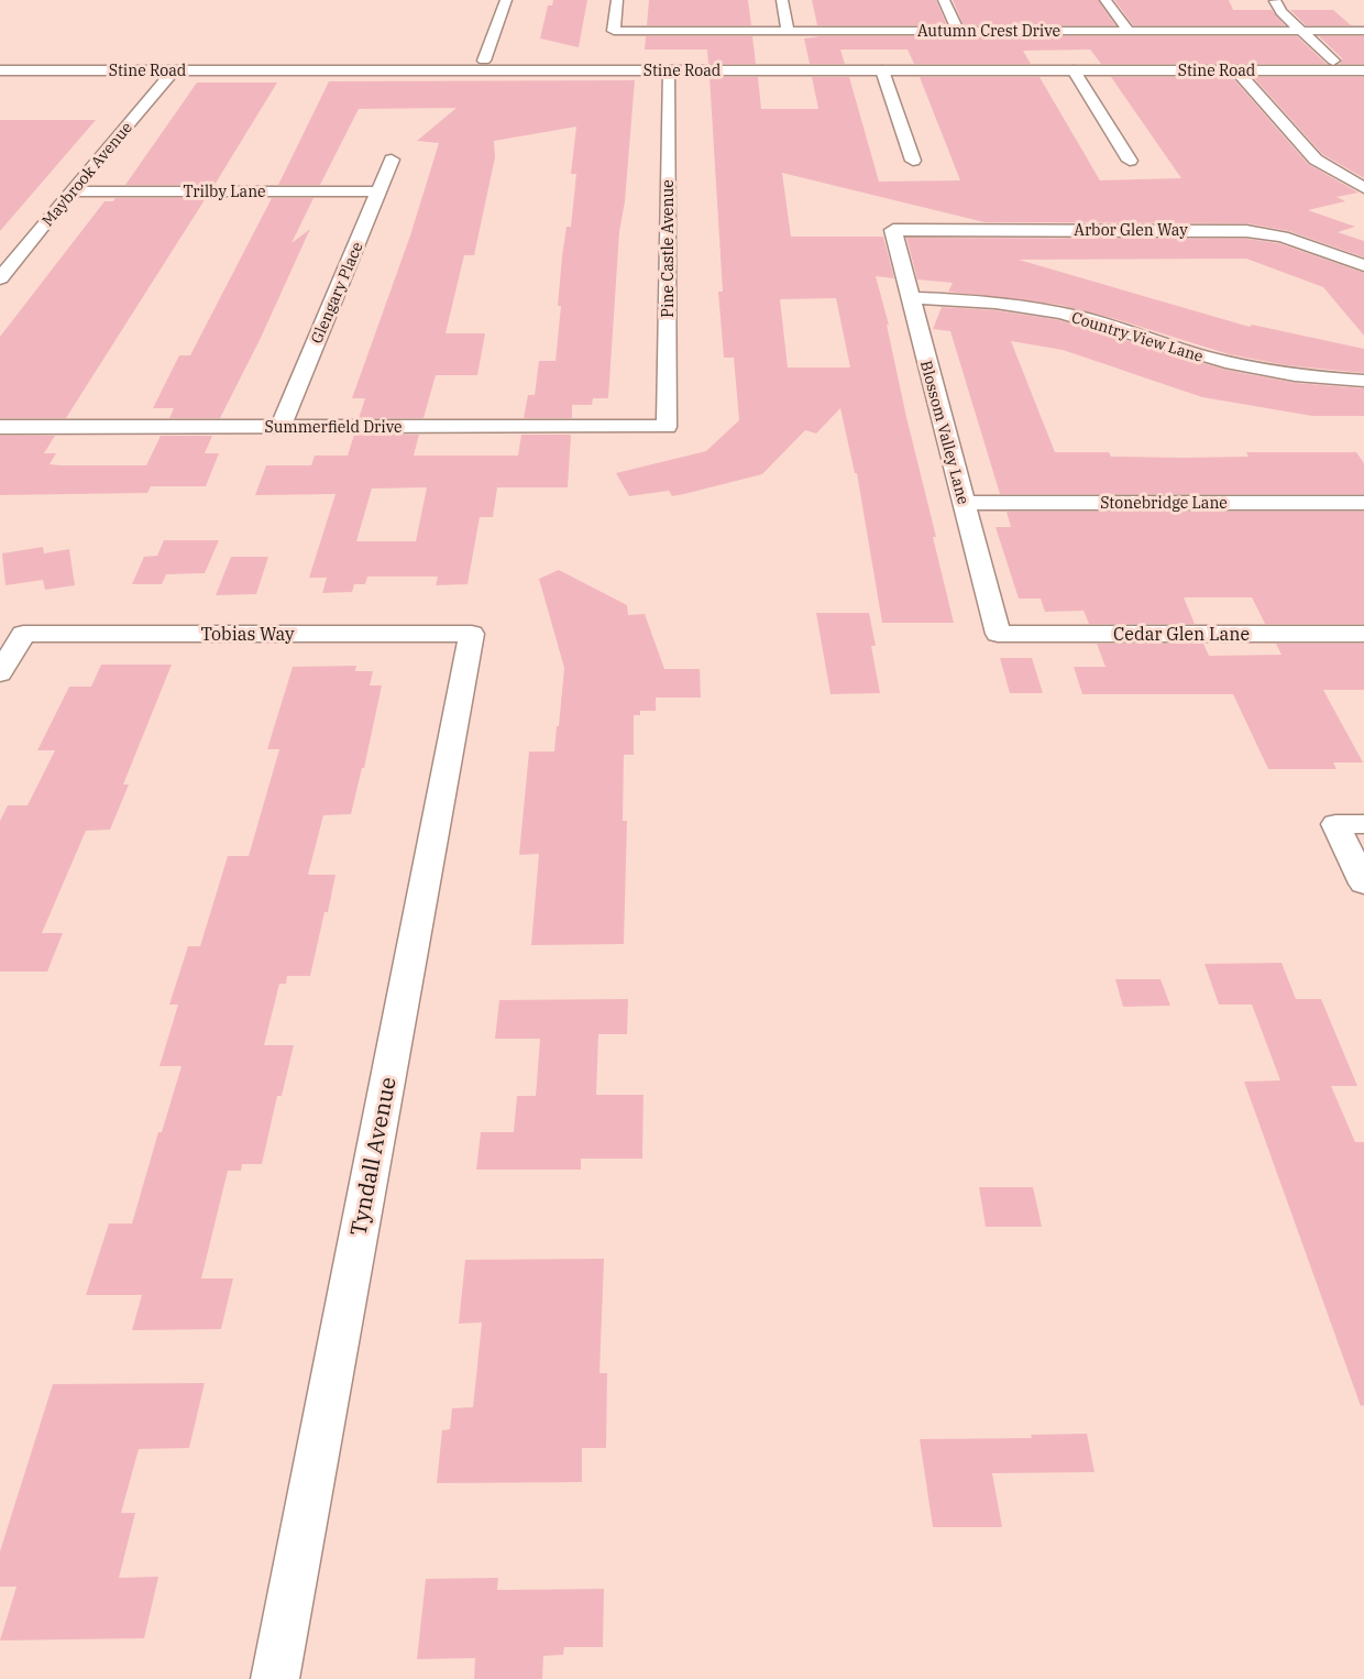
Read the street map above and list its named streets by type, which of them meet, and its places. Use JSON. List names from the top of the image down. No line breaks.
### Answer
{"streets":{"main road":["Stine Road"],"street":["Autumn Crest Drive","Maybrook Avenue","Trilby Lane","Arbor Glen Way","Pine Castle Avenue","Glengary Place","Country View Lane","Summerfield Drive","Blossom Valley Lane","Stonebridge Lane","Tobias Way","Cedar Glen Lane","Tyndall Avenue"]},"crossings":[["Stine Road","Maybrook Avenue"],["Stine Road","Pine Castle Avenue"],["Maybrook Avenue","Trilby Lane"],["Trilby Lane","Glengary Place"],["Arbor Glen Way","Blossom Valley Lane"],["Pine Castle Avenue","Summerfield Drive"],["Glengary Place","Summerfield Drive"],["Country View Lane","Blossom Valley Lane"],["Blossom Valley Lane","Stonebridge Lane"],["Blossom Valley Lane","Cedar Glen Lane"],["Tobias Way","Tyndall Avenue"]]}
